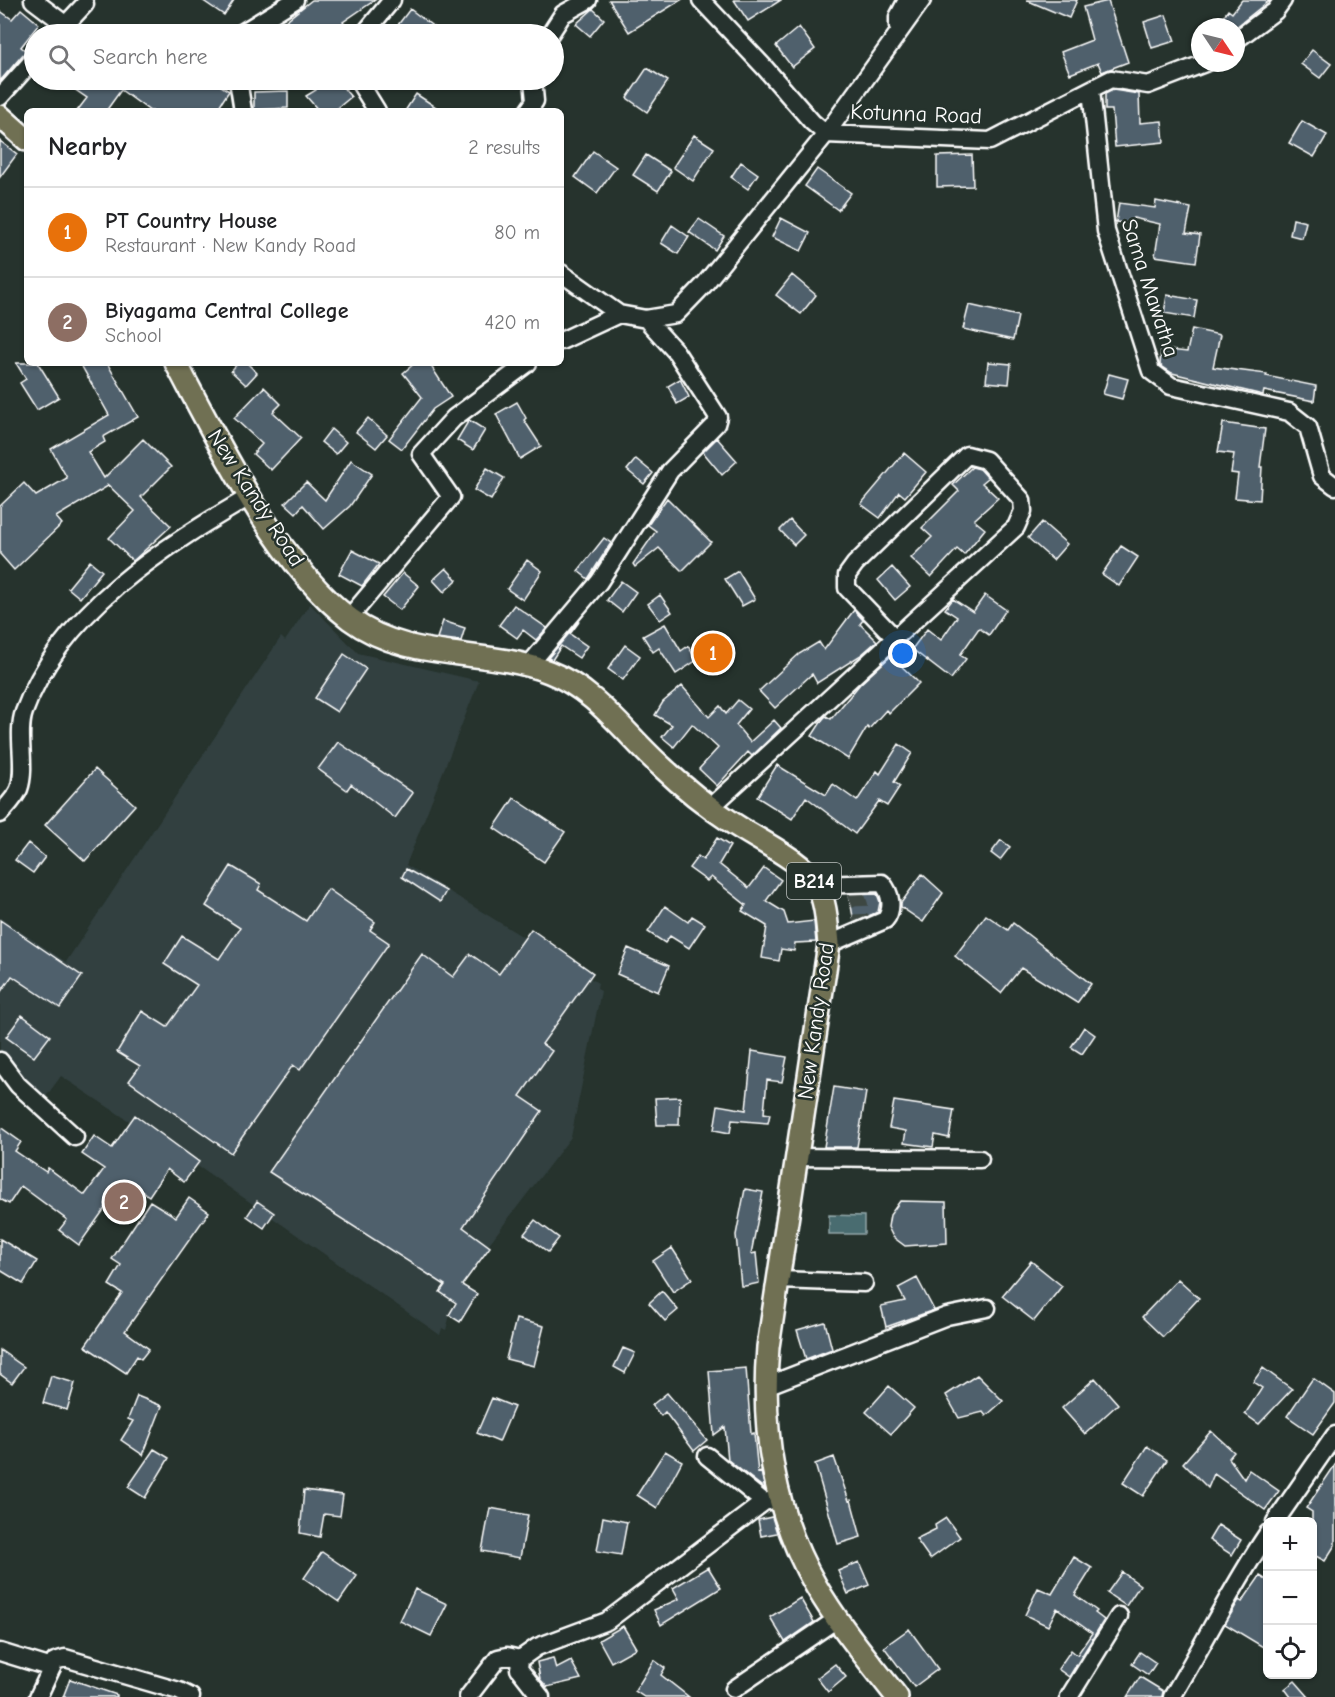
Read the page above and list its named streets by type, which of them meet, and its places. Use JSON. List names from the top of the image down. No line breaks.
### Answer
{"streets":{"main road":["New Kandy Road","B214"],"street":["Kotunna Road","Sama Mawatha"]},"crossings":[["Kotunna Road","Sama Mawatha"]],"north":"bottom right","page":{"search":"Search here","heading":["Nearby","2 results"],"list":[{"mark":"1","name":"PT Country House","note":"Restaurant · New Kandy Road","value":"80 m"},{"mark":"2","name":"Biyagama Central College","note":"School","value":"420 m"}],"pins":["1","2"],"map_buttons":["+","−"]}}
